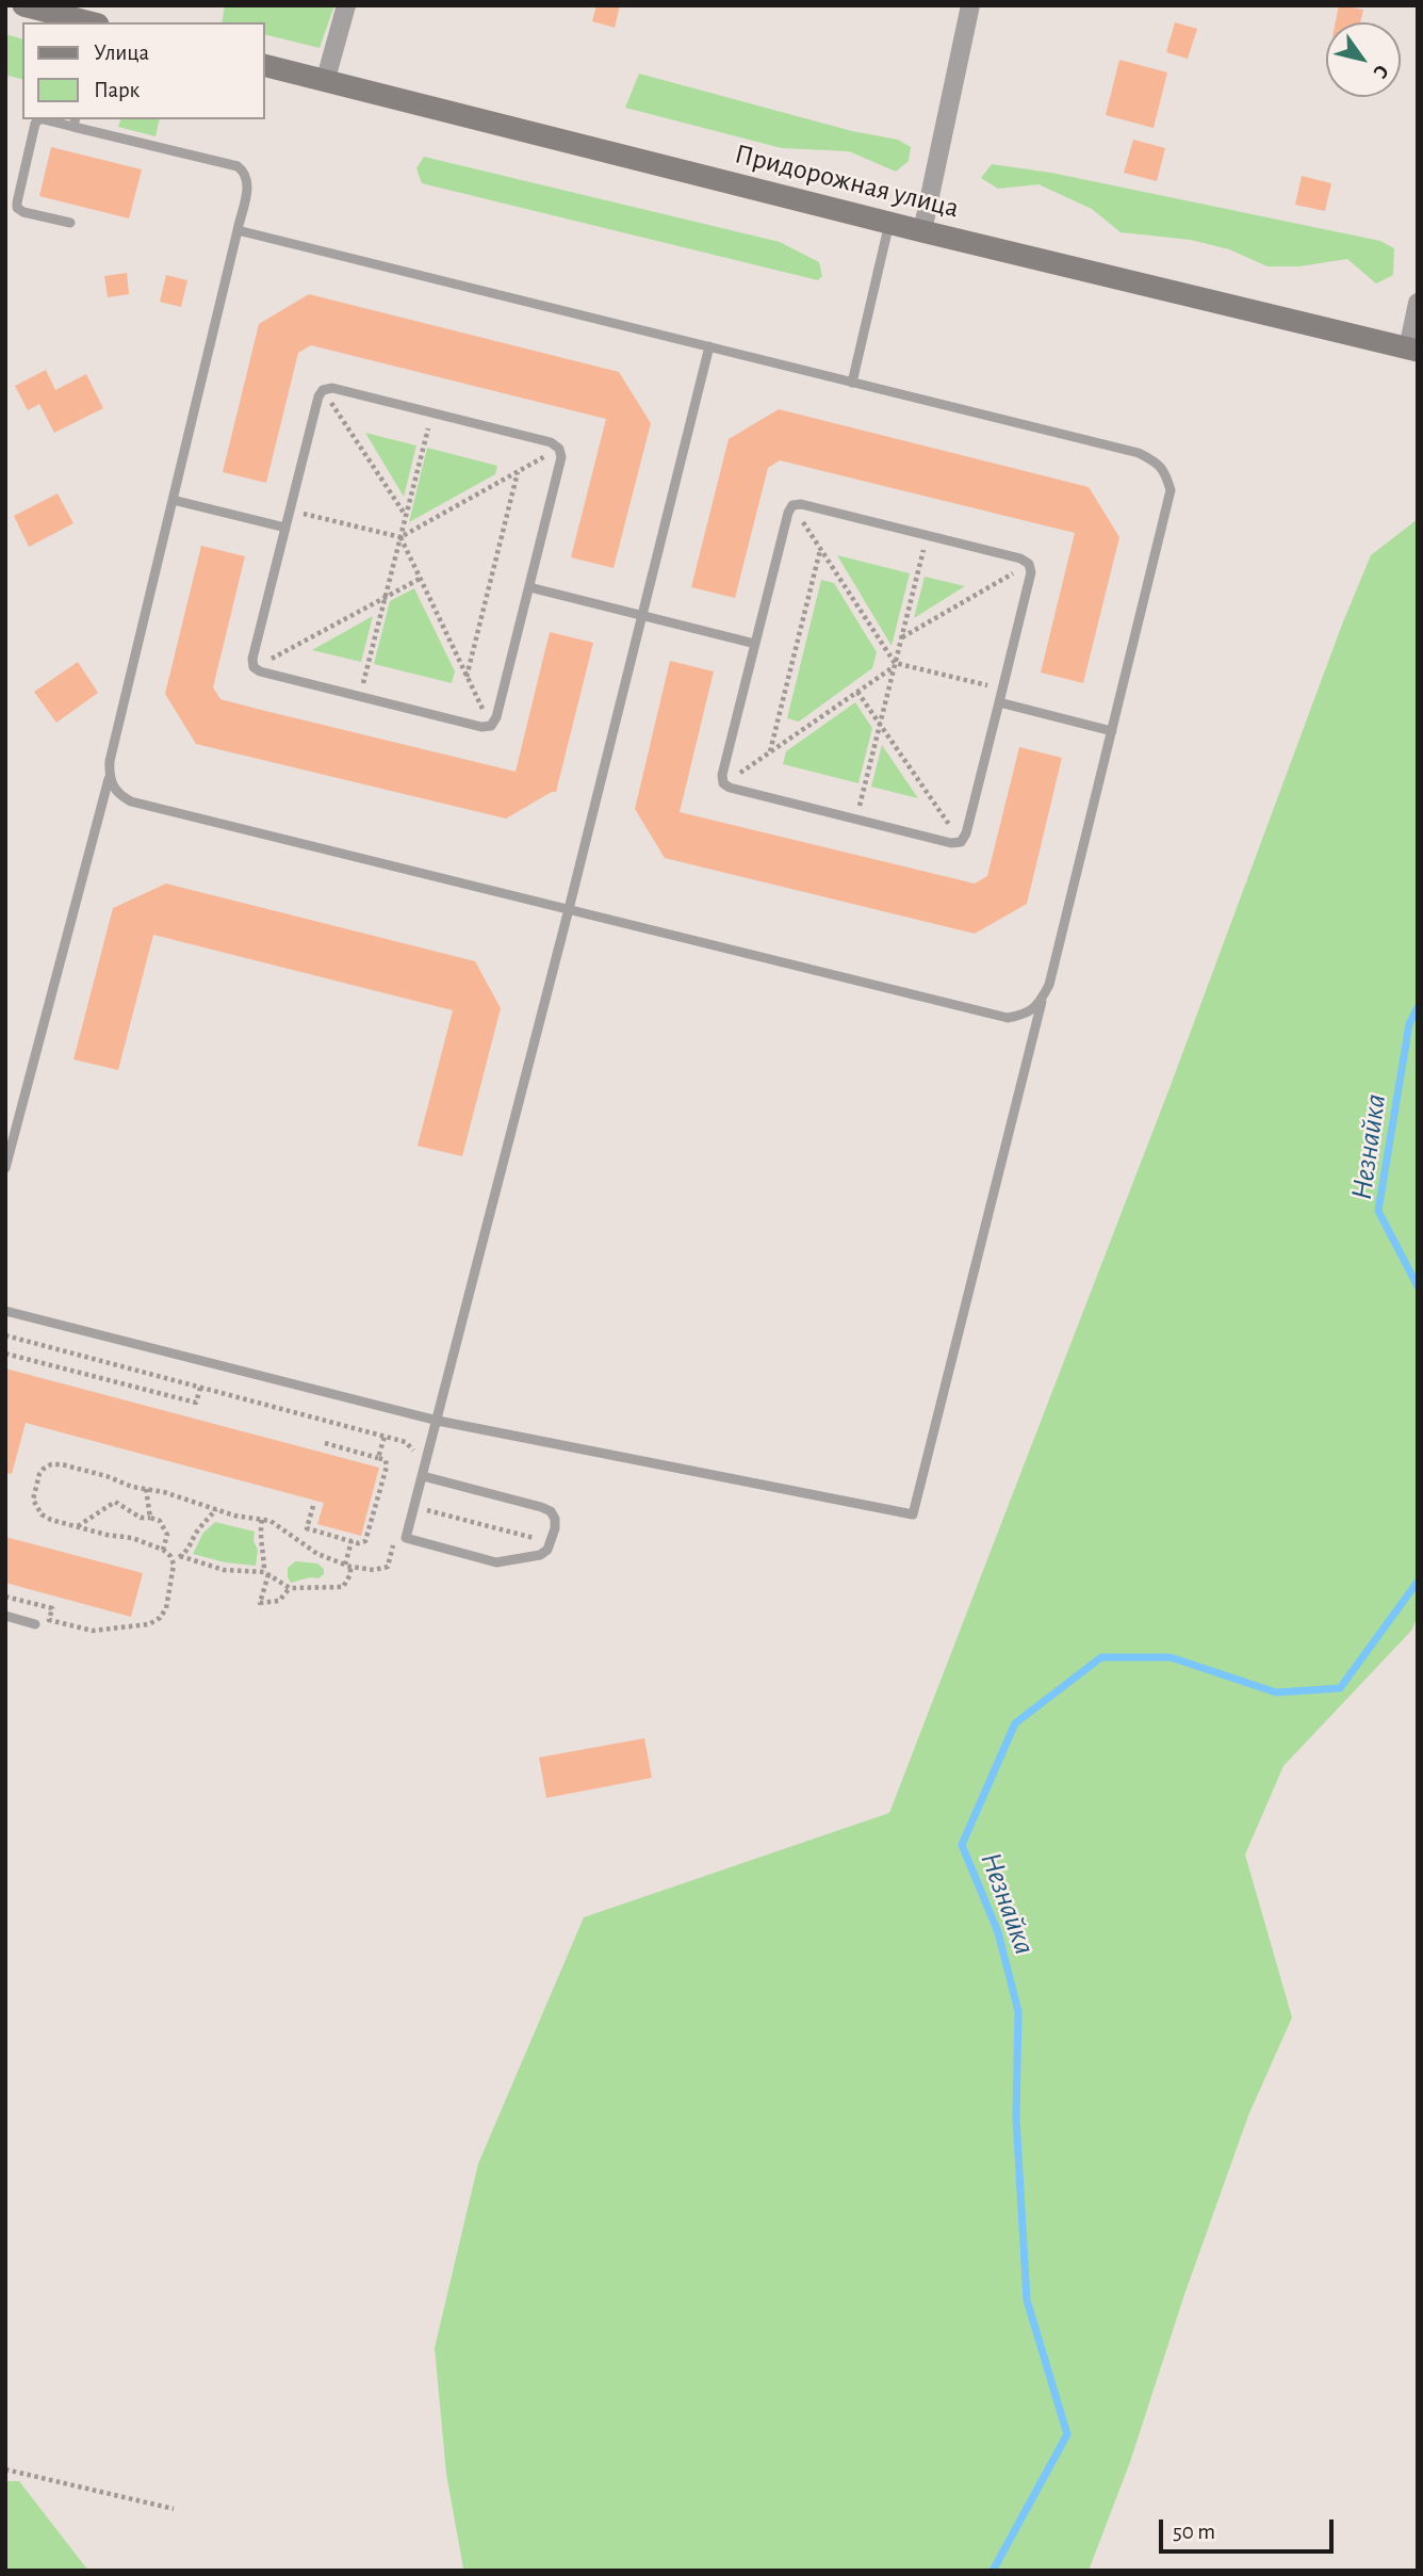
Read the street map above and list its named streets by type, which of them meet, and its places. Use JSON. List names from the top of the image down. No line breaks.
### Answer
{"streets":{"main road":["Придорожная улица"]},"water":["Незнайка"],"legend":["Улица","Парк"],"scale_bar":"50 m","north":"bottom right"}
